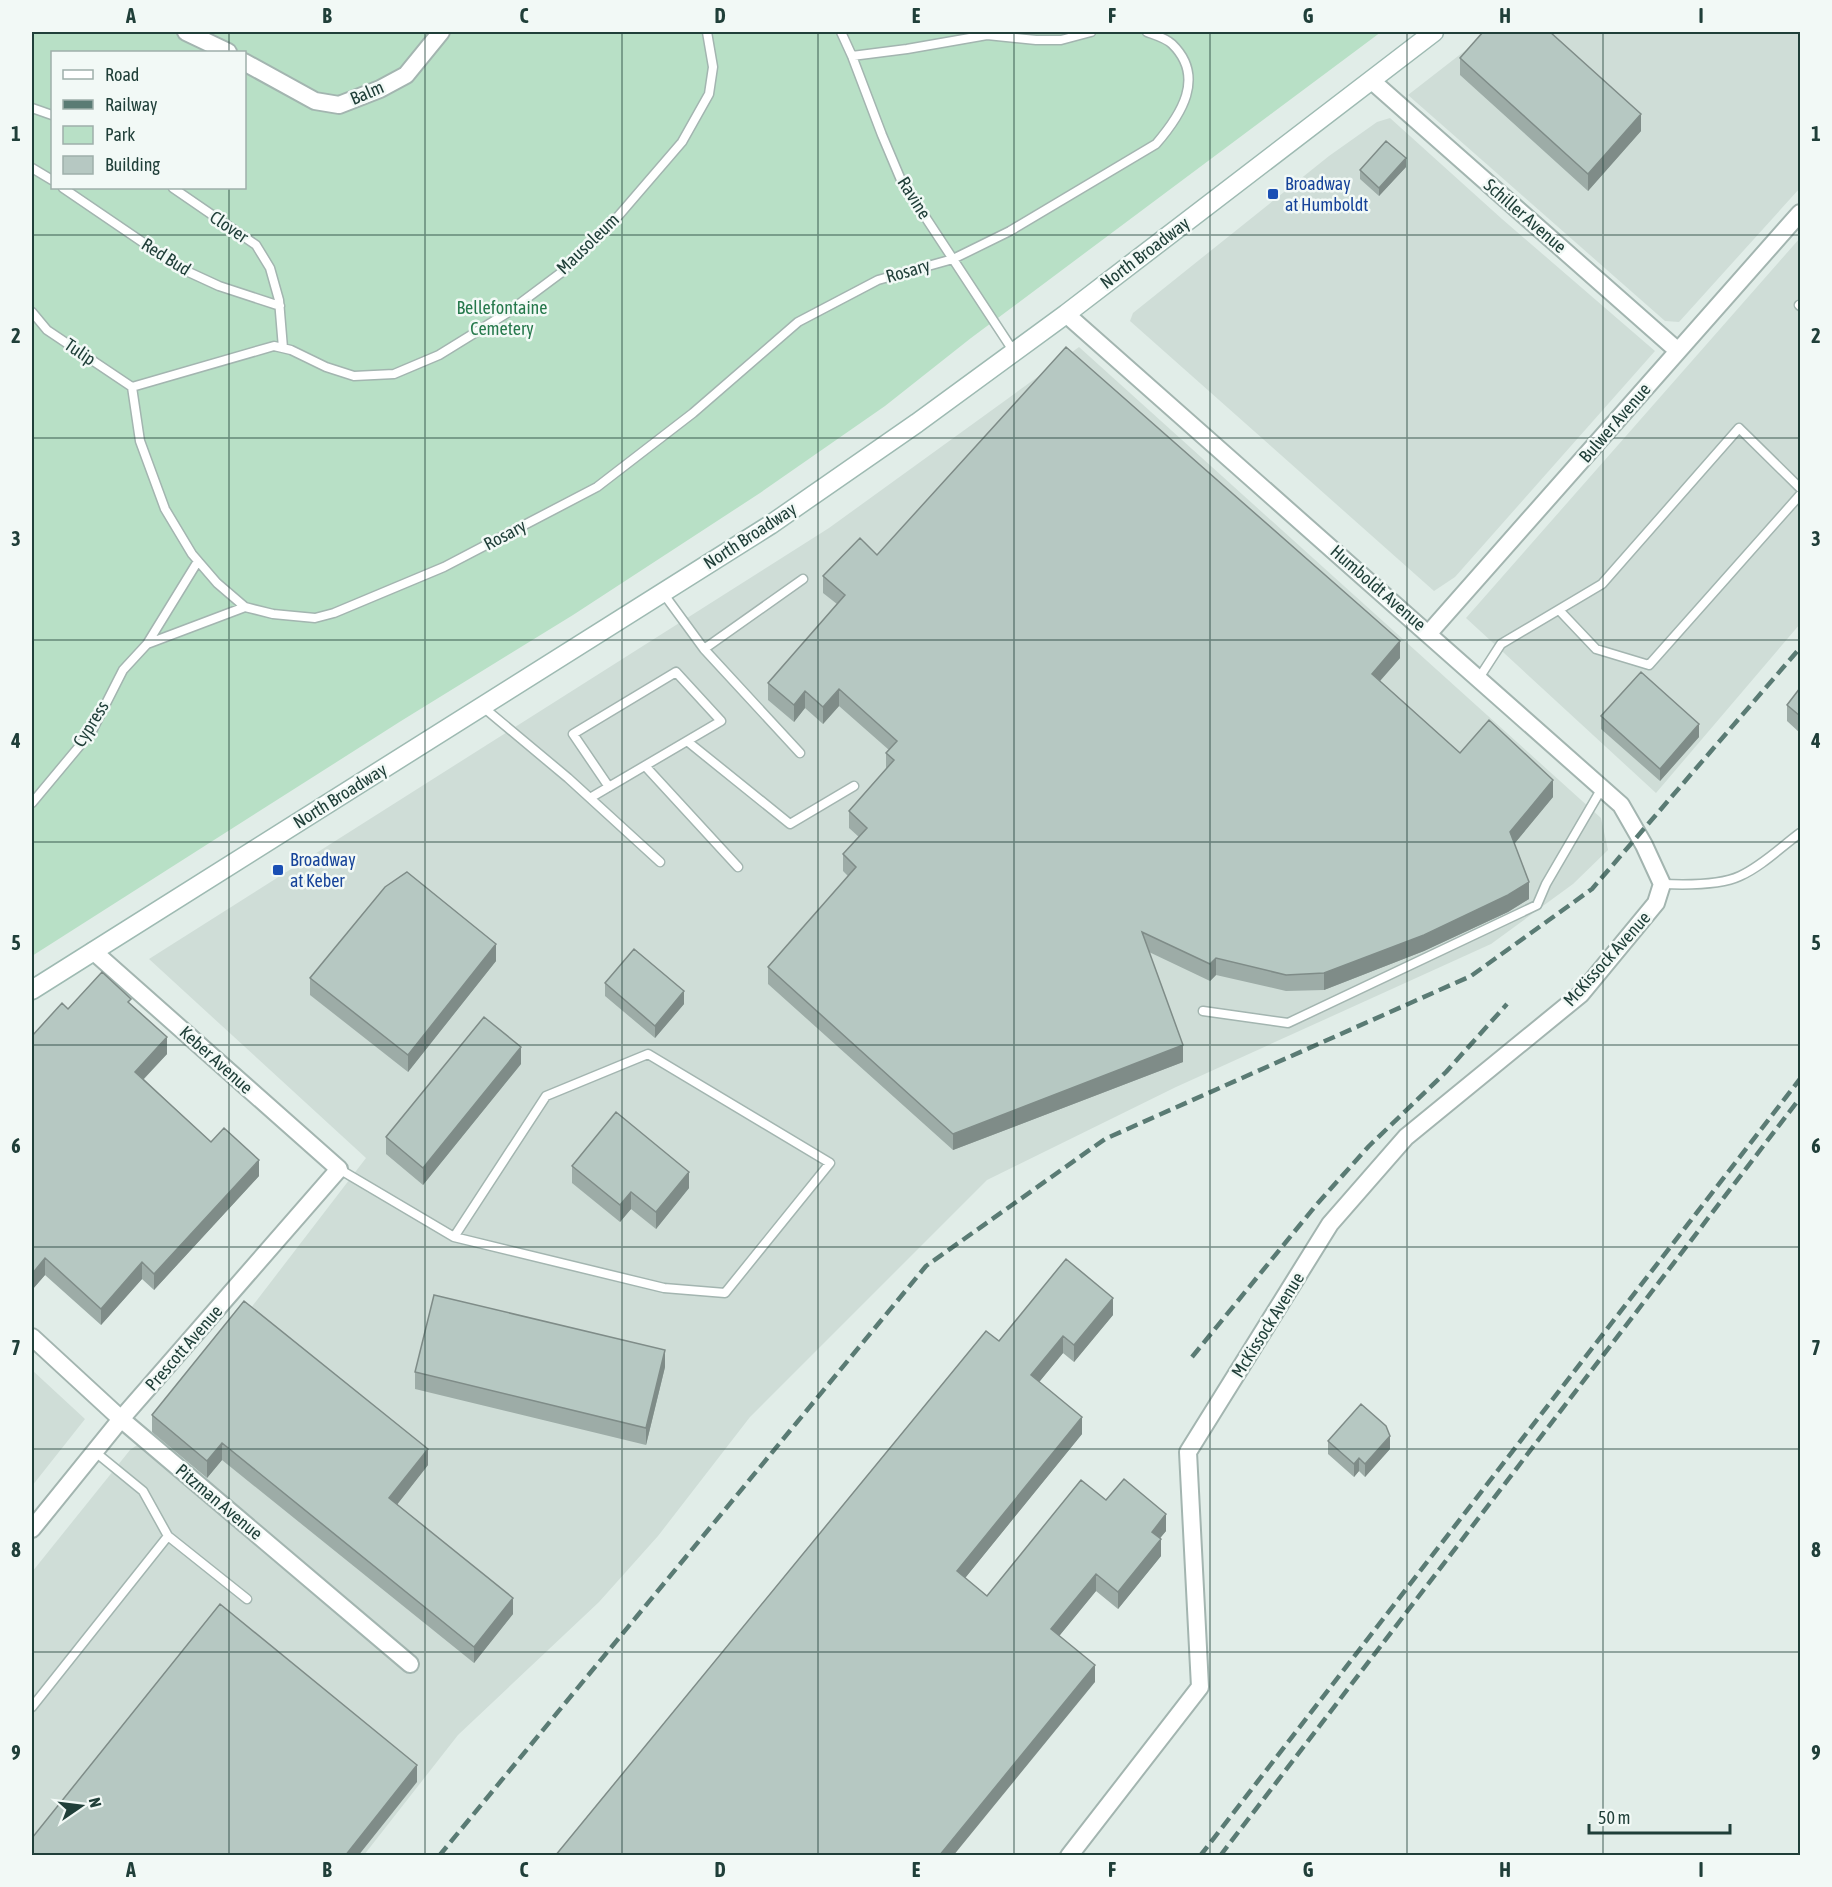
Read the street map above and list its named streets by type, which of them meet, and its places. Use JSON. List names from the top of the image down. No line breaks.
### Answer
{"streets":{"main road":["North Broadway"],"street":["Balm","Schiller Avenue","Bulwer Avenue","Humboldt Avenue","McKissock Avenue","Keber Avenue","Prescott Avenue","Pitzman Avenue"],"lane":["Ravine","Clover","Mausoleum","Red Bud","Rosary","Tulip","Cypress"]},"crossings":[["Ravine","North Broadway"],["Ravine","Rosary"],["Schiller Avenue","North Broadway"],["Schiller Avenue","Bulwer Avenue"],["Clover","Mausoleum"],["Clover","Red Bud"],["North Broadway","Humboldt Avenue"],["North Broadway","Keber Avenue"],["Rosary","Tulip"],["Rosary","Cypress"],["Bulwer Avenue","Humboldt Avenue"],["Humboldt Avenue","McKissock Avenue"],["Keber Avenue","Prescott Avenue"],["Prescott Avenue","Pitzman Avenue"]],"parks":["Bellefontaine Cemetery"],"places":{"transit":["Broadway at Humboldt","Broadway at Keber"]},"legend":["Road","Railway","Park","Building"],"scale_bar":"50 m","north":"right","grid":{"columns":["A","B","C","D","E","F","G","H","I"],"rows":["1","2","3","4","5","6","7","8","9"]}}
